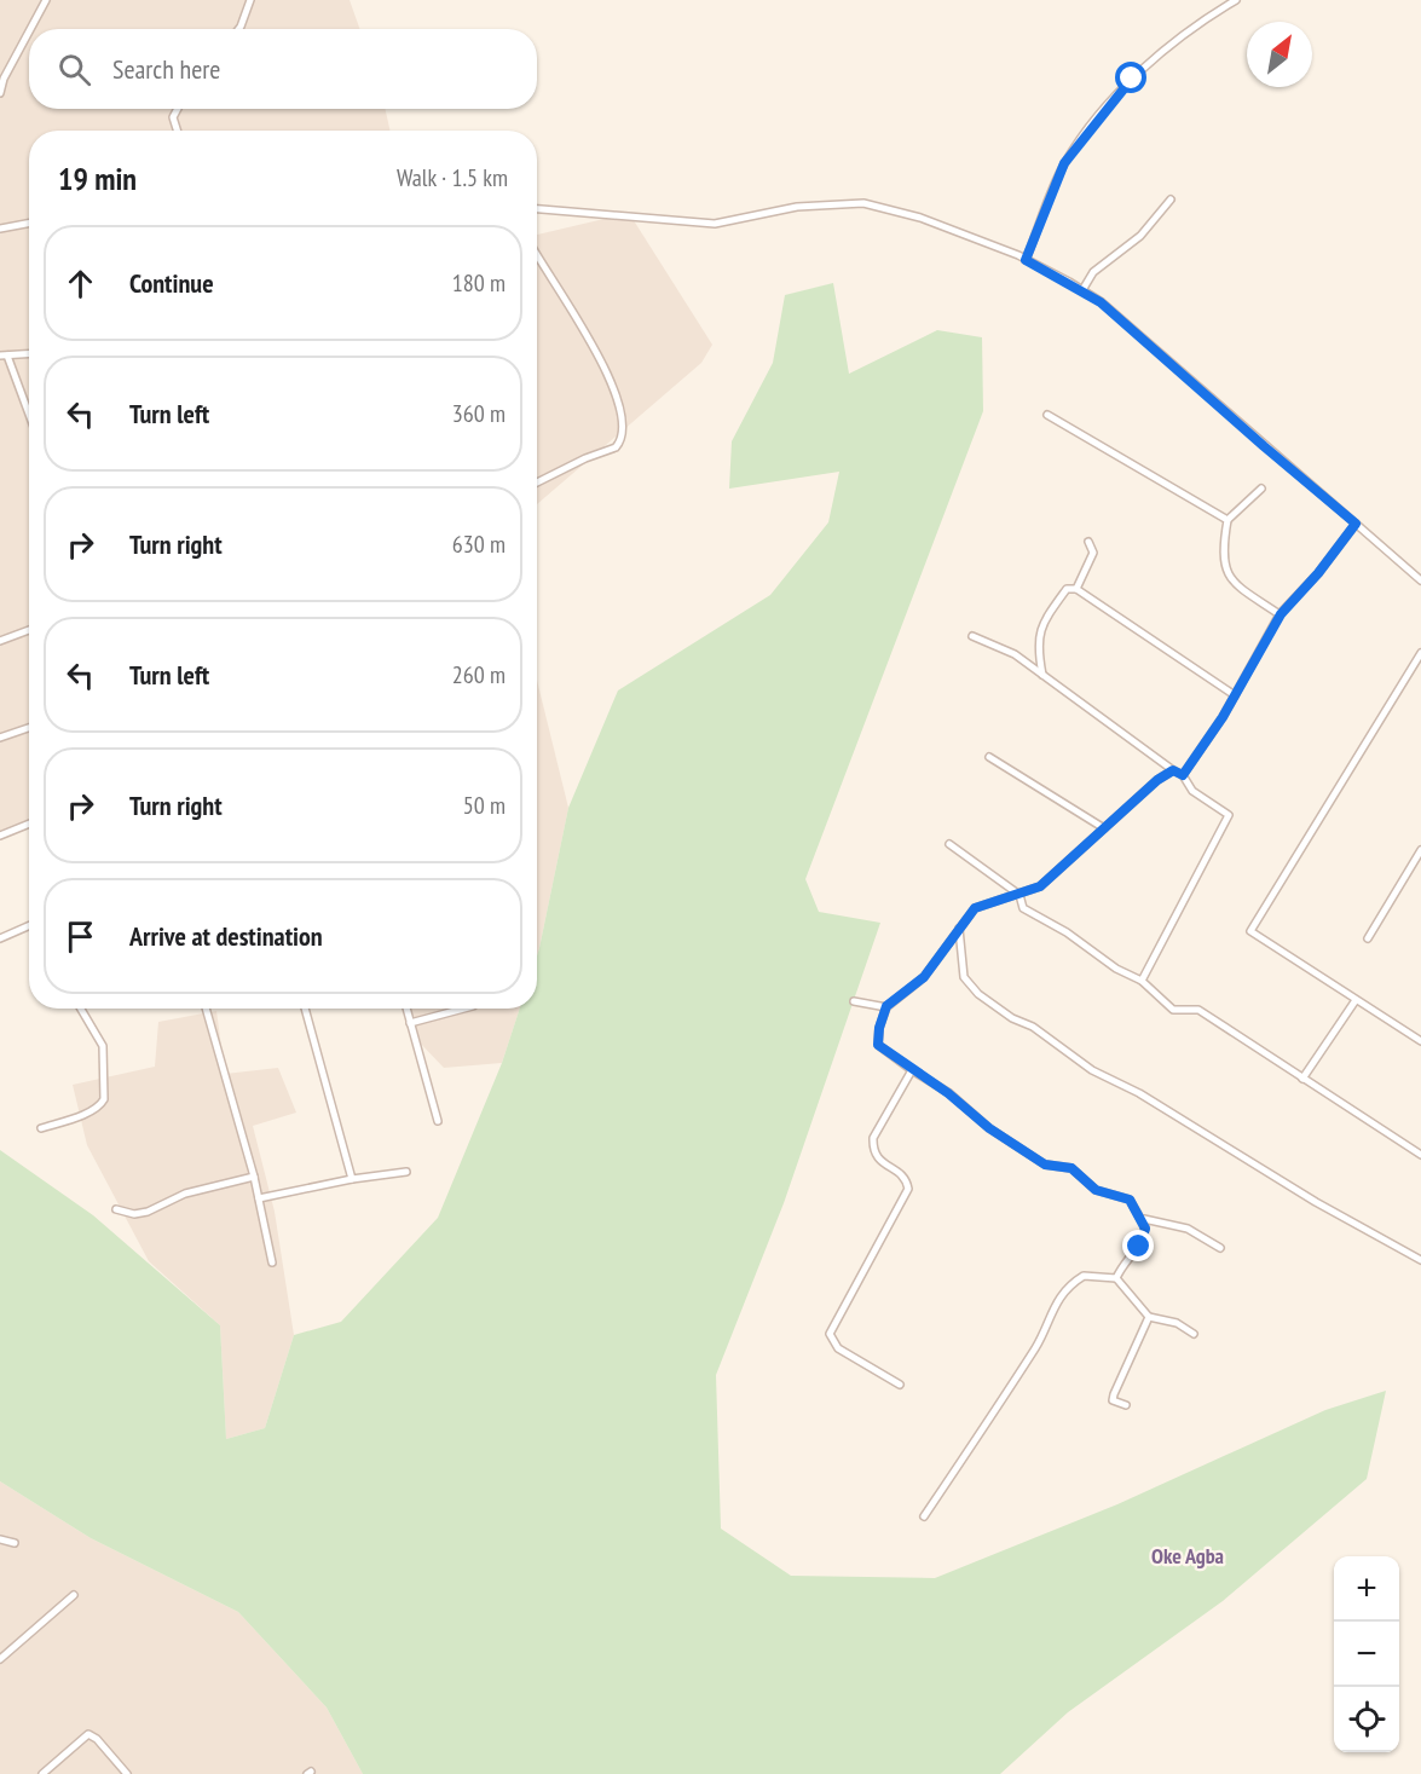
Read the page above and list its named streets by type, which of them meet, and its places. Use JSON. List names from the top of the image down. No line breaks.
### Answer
{"districts":["Oke Agba"],"north":"top right","page":{"search":"Search here","heading":["19 min","Walk · 1.5 km"],"list":[["Continue","180 m"],["Turn left","360 m"],["Turn right","630 m"],["Turn left","260 m"],["Turn right","50 m"],"Arrive at destination"],"map_buttons":["+","−"]}}
